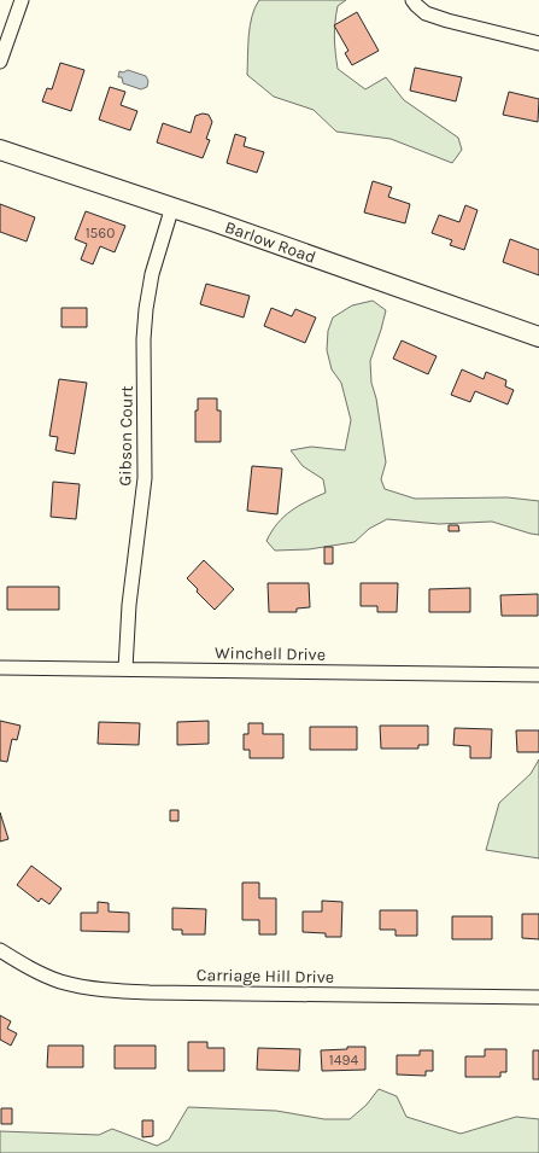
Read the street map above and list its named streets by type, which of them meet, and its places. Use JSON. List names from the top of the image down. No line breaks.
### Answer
{"streets":{"street":["Barlow Road","Gibson Court","Winchell Drive","Carriage Hill Drive"]},"crossings":[["Barlow Road","Gibson Court"],["Gibson Court","Winchell Drive"]],"house_numbers":["1560","1494"]}
